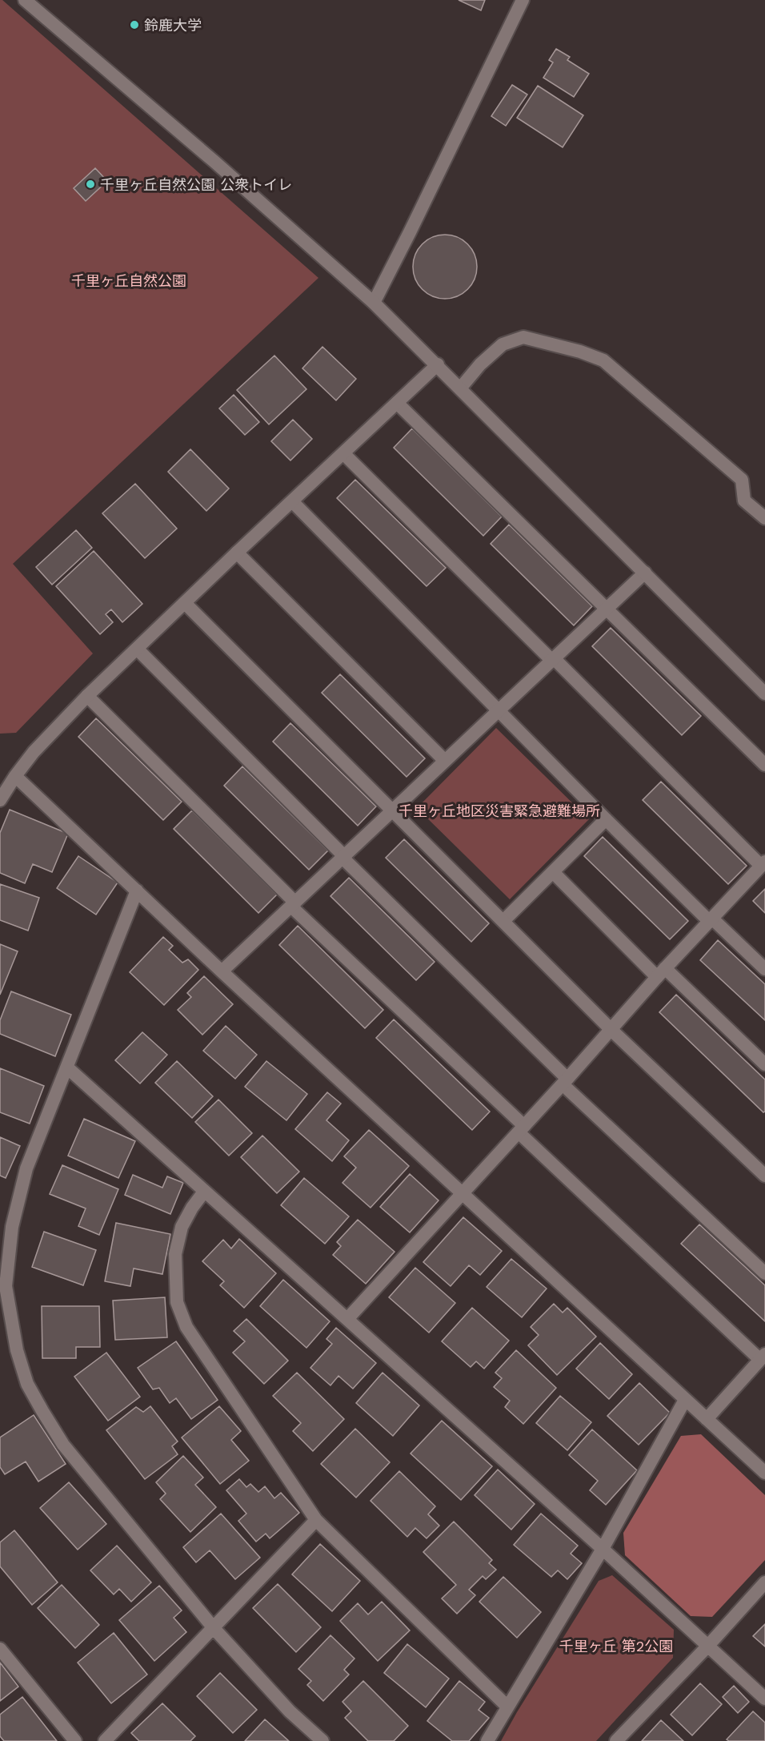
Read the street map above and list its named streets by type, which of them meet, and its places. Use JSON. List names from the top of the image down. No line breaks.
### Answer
{"parks":["千里ヶ丘自然公園","千里ヶ丘地区災害緊急避難場所","千里ヶ丘 第2公園"],"places":["鈴鹿大学","千里ヶ丘自然公園 公衆トイレ"]}
